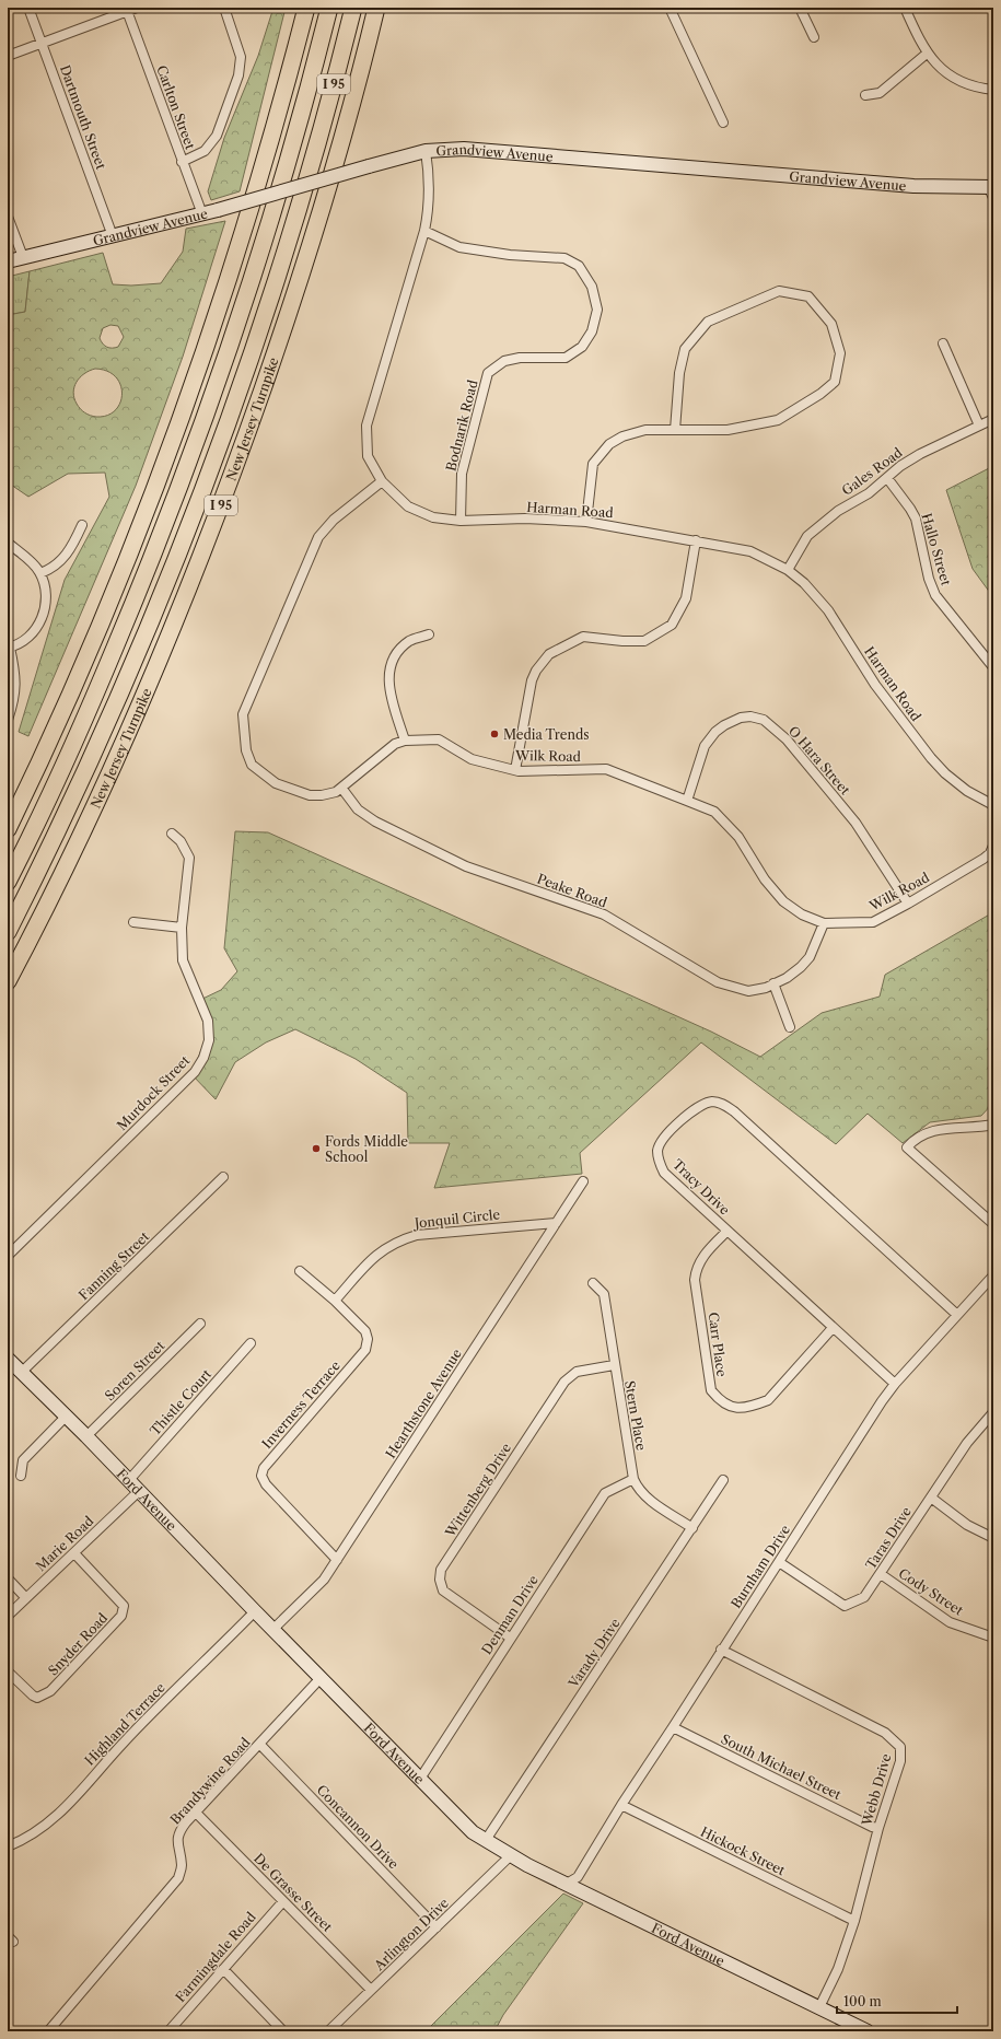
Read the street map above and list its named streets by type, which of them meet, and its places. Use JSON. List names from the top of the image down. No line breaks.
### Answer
{"streets":{"highway":["I 95","New Jersey Turnpike"],"street":["Carlton Street","Dartmouth Street","Grandview Avenue","Bodnarik Road","Gales Road","Harman Road","Hallo Street","Wilk Road","O Hara Street","Peake Road","Murdock Street","Tracy Drive","Jonquil Circle","Fanning Street","Carr Place","Soren Street","Thistle Court","Hearthstone Avenue","Inverness Terrace","Stern Place","Wittenberg Drive","Ford Avenue","Taras Drive","Marie Road","Burnham Drive","Cody Street","Denman Drive","Snyder Road","Varady Drive","Highland Terrace","South Michael Street","Brandywine Road","Webb Drive","Concannon Drive","Hickock Street","De Grasse Street","Arlington Drive","Farmingdale Road"]},"crossings":[["Carlton Street","Grandview Avenue"],["Dartmouth Street","Grandview Avenue"],["Grandview Avenue","Harman Road"],["Bodnarik Road","Harman Road"],["Gales Road","Harman Road"],["Gales Road","Hallo Street"],["Harman Road","Wilk Road"],["Wilk Road","O Hara Street"],["Wilk Road","Peake Road"],["Tracy Drive","Carr Place"],["Tracy Drive","Burnham Drive"],["Jonquil Circle","Hearthstone Avenue"],["Jonquil Circle","Inverness Terrace"],["Fanning Street","Ford Avenue"],["Soren Street","Ford Avenue"],["Thistle Court","Ford Avenue"],["Hearthstone Avenue","Inverness Terrace"],["Hearthstone Avenue","Ford Avenue"],["Stern Place","Wittenberg Drive"],["Stern Place","Denman Drive"],["Stern Place","Varady Drive"],["Wittenberg Drive","Denman Drive"],["Ford Avenue","Marie Road"],["Ford Avenue","Burnham Drive"],["Ford Avenue","Denman Drive"],["Ford Avenue","Varady Drive"],["Ford Avenue","Highland Terrace"],["Ford Avenue","Brandywine Road"],["Ford Avenue","Webb Drive"],["Ford Avenue","Arlington Drive"],["Taras Drive","Burnham Drive"],["Taras Drive","Cody Street"],["Marie Road","Snyder Road"],["Burnham Drive","South Michael Street"],["Burnham Drive","Webb Drive"],["Burnham Drive","Hickock Street"],["South Michael Street","Webb Drive"],["Brandywine Road","Concannon Drive"],["Brandywine Road","De Grasse Street"],["Webb Drive","Hickock Street"],["Concannon Drive","Arlington Drive"],["De Grasse Street","Arlington Drive"],["De Grasse Street","Farmingdale Road"]],"places":["Media Trends","Fords Middle School"],"scale_bar":"100 m"}
